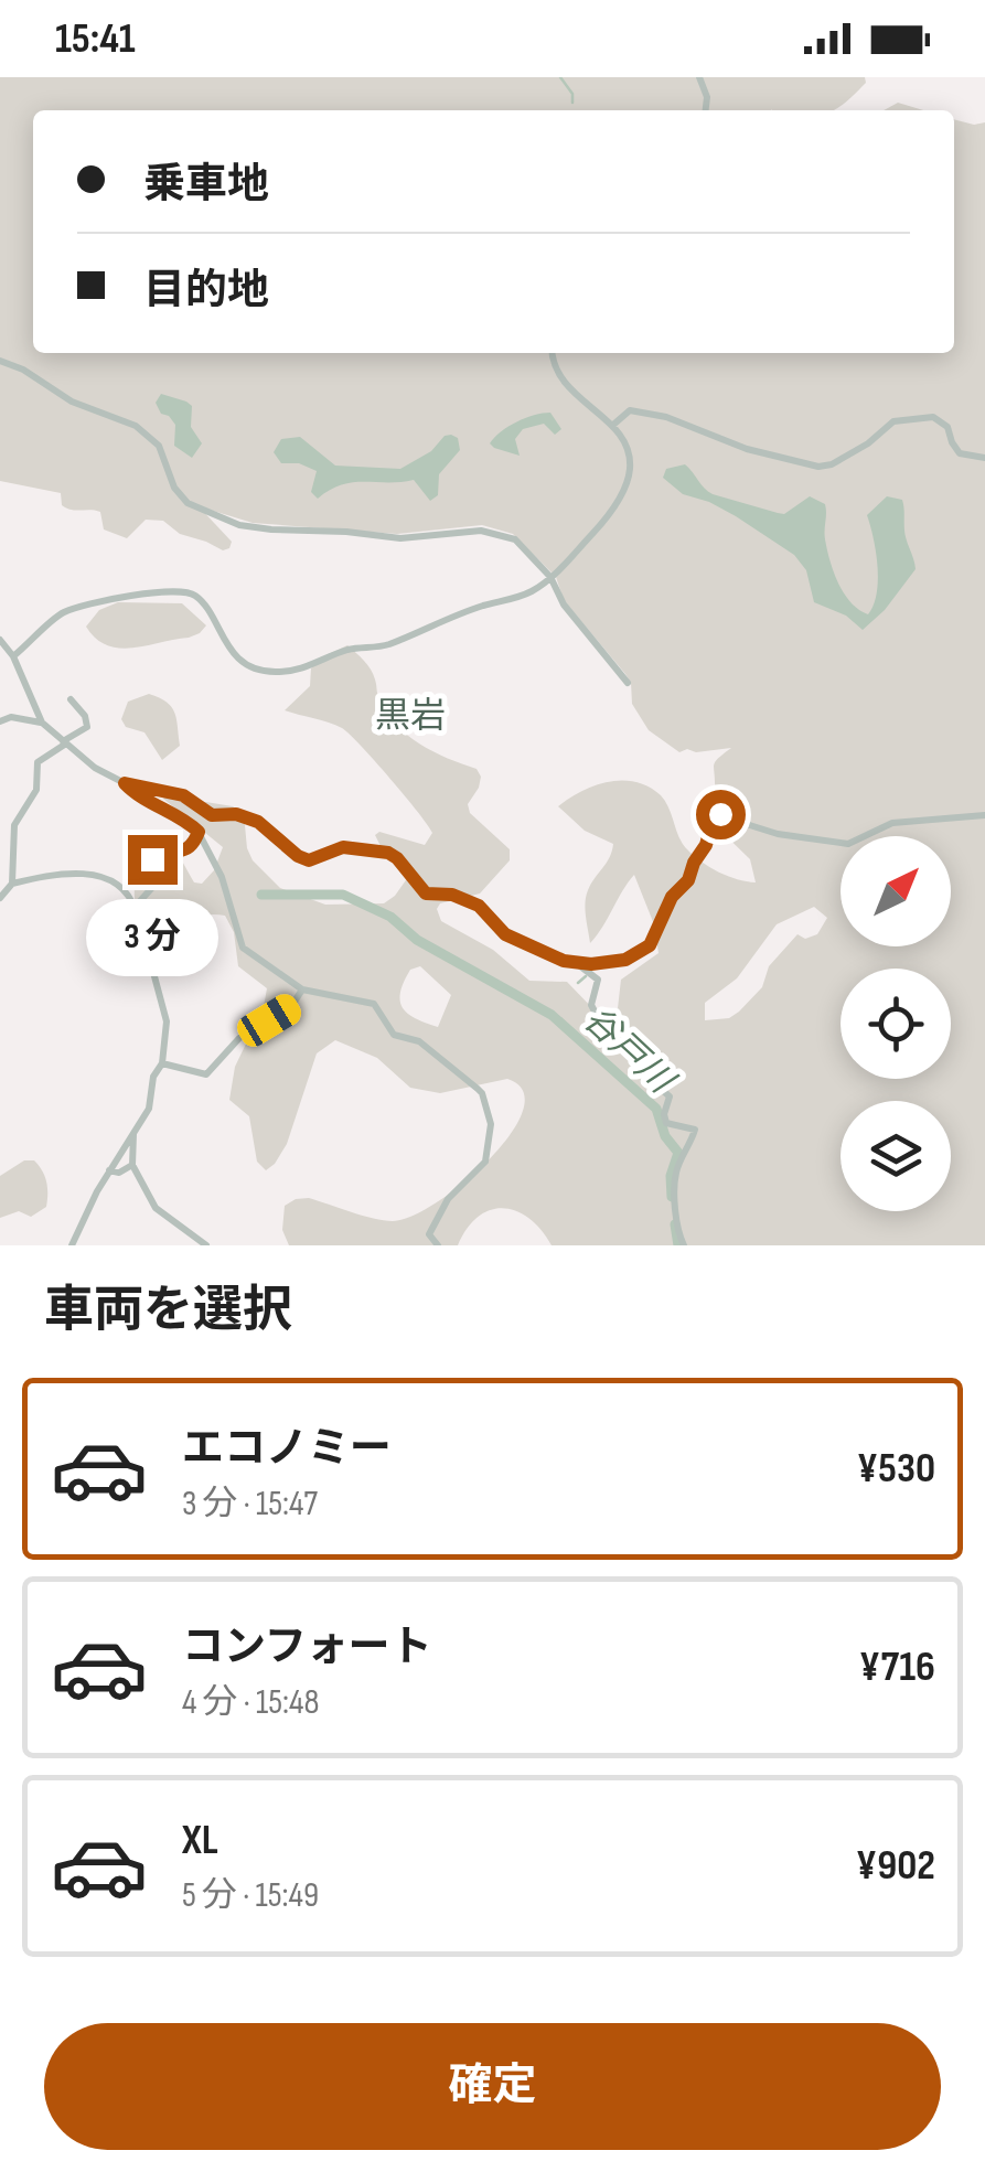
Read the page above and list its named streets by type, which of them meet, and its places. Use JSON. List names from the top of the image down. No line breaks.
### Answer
{"districts":["黒岩"],"water":["谷戸川"],"north":"top right","page":{"status":"15:41","banner":["乗車地","目的地"],"bubble":"3 分","heading":"車両を選択","list":[{"name":"エコノミー","note":"3 分 · 15:47","value":"¥530"},{"name":"コンフォート","note":"4 分 · 15:48","value":"¥716"},{"name":"XL","note":"5 分 · 15:49","value":"¥902"}],"buttons":"確定"}}
